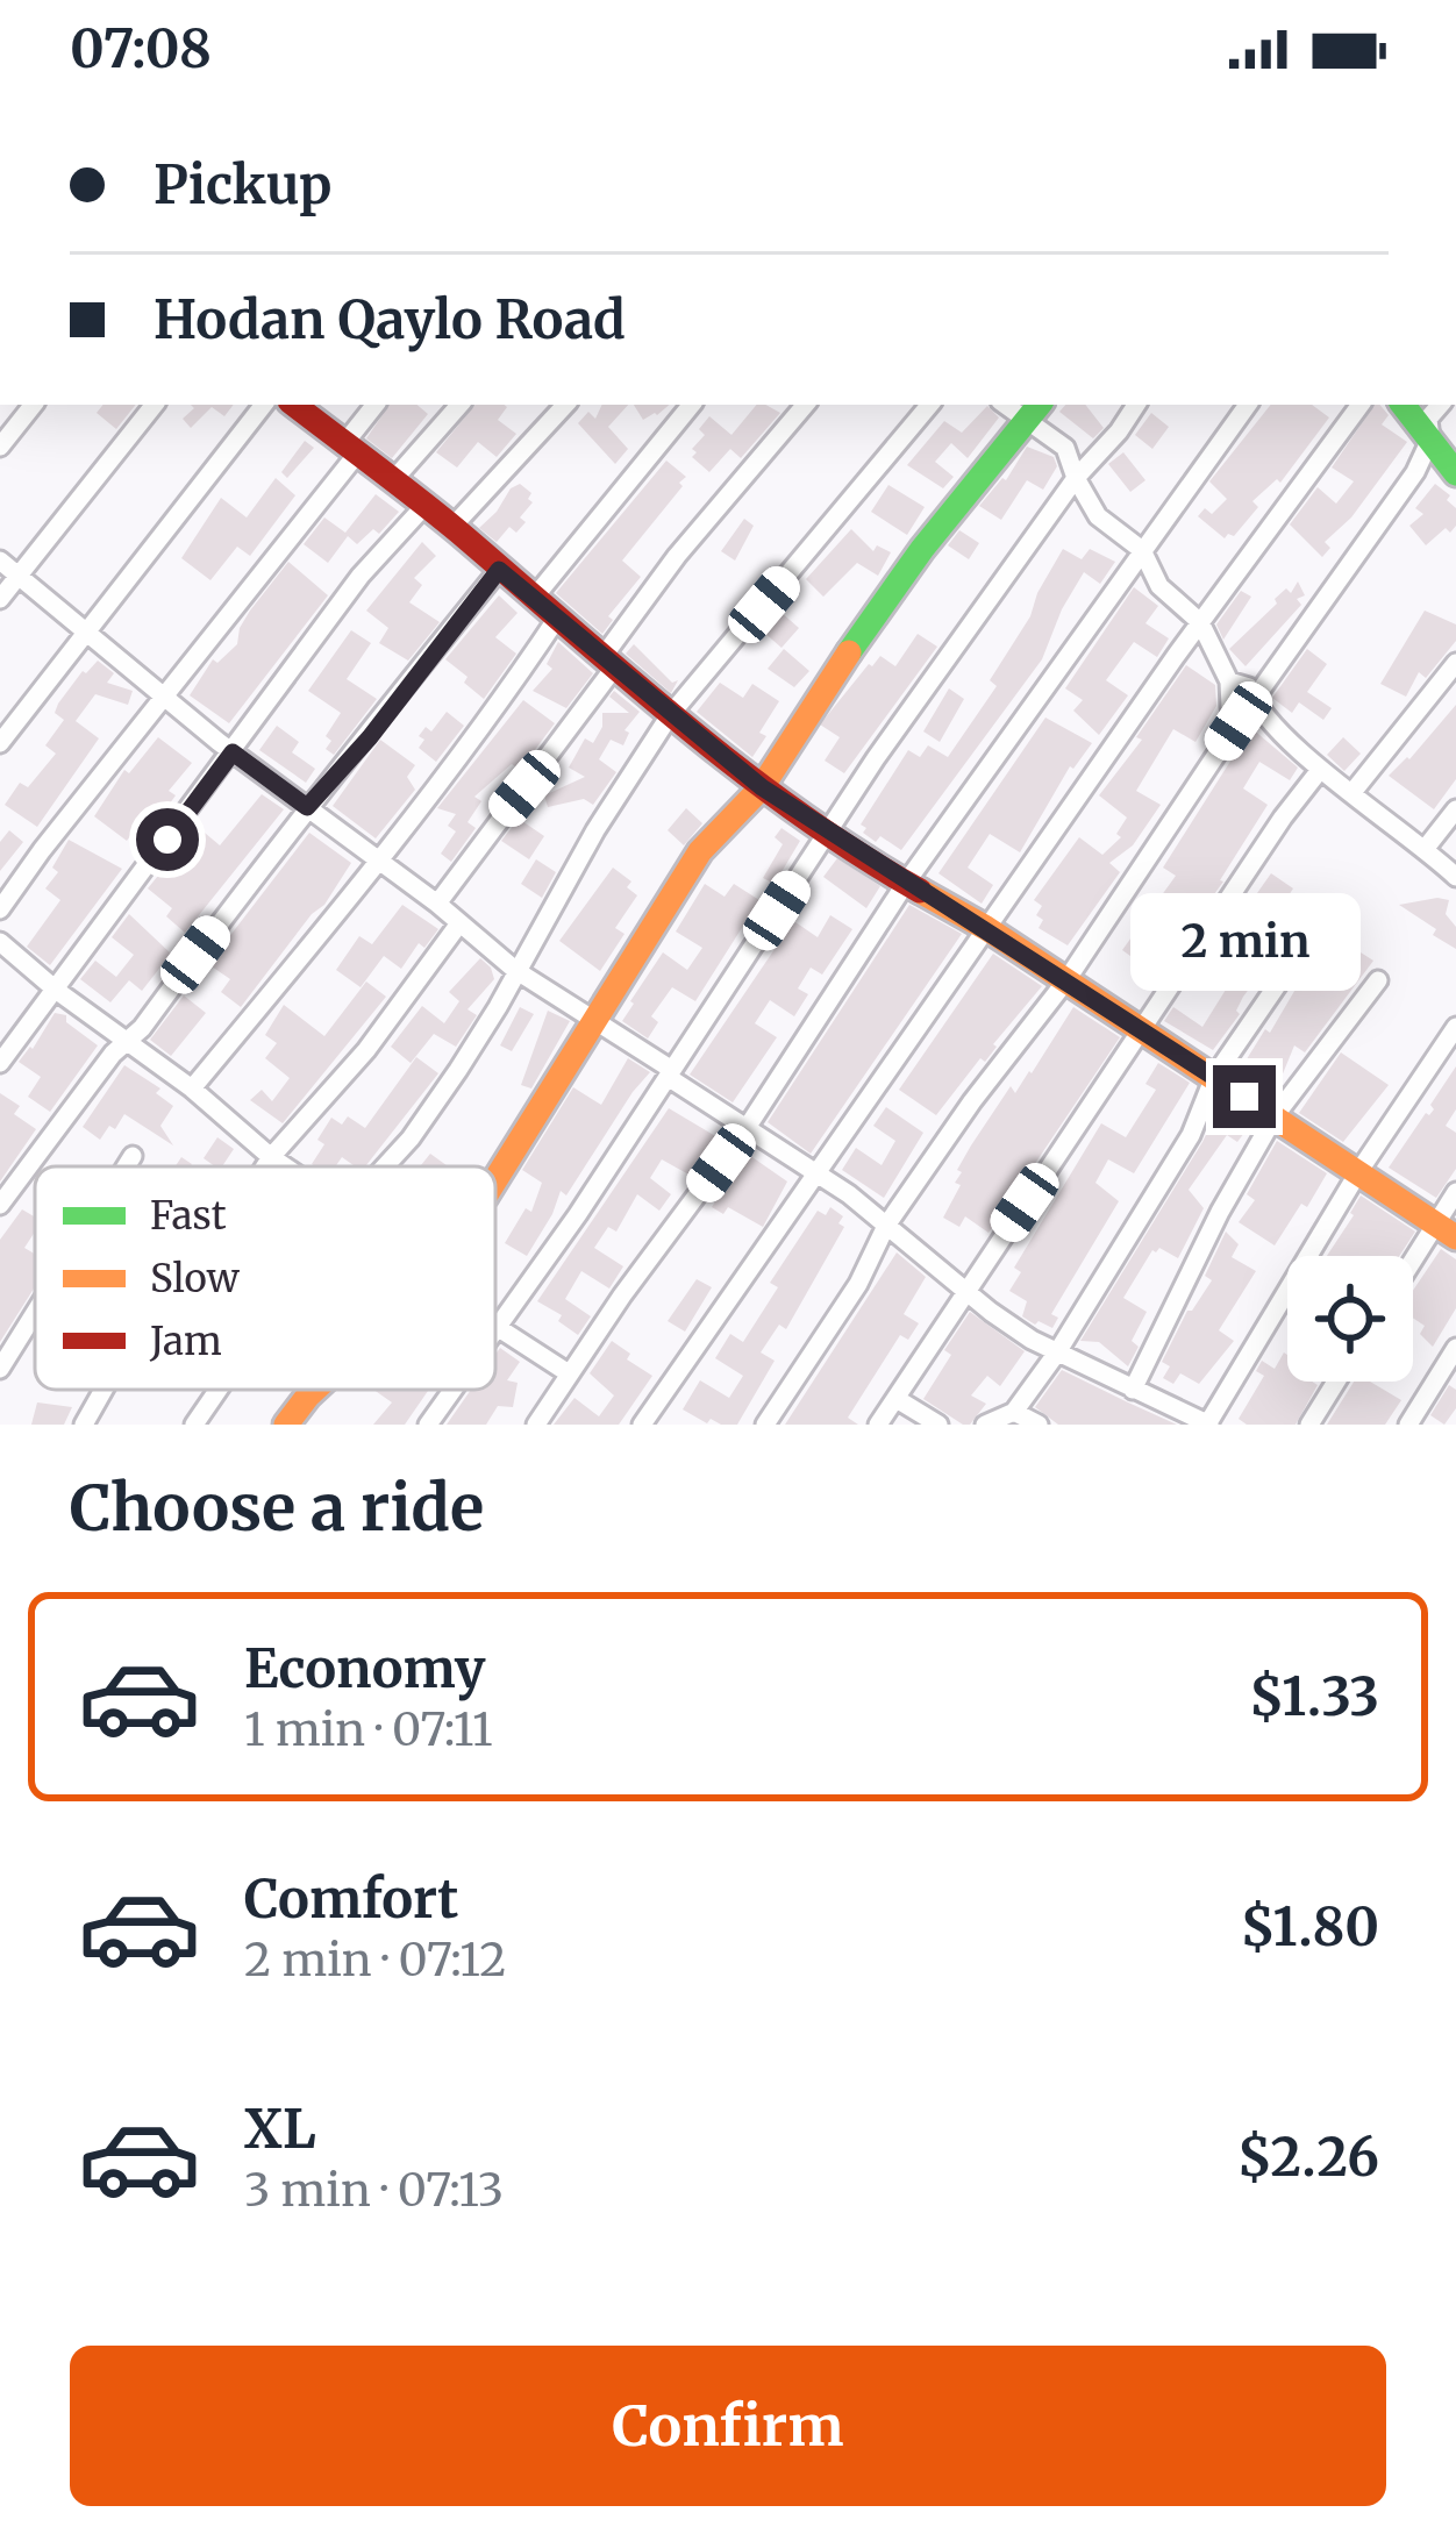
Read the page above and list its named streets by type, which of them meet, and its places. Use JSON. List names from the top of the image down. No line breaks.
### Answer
{"legend":["Fast","Slow","Jam"],"page":{"status":"07:08","banner":["Pickup","Hodan Qaylo Road"],"bubble":"2 min","heading":"Choose a ride","list":[{"name":"Economy","note":"1 min · 07:11","value":"$1.33"},{"name":"Comfort","note":"2 min · 07:12","value":"$1.80"},{"name":"XL","note":"3 min · 07:13","value":"$2.26"}],"buttons":"Confirm"}}
